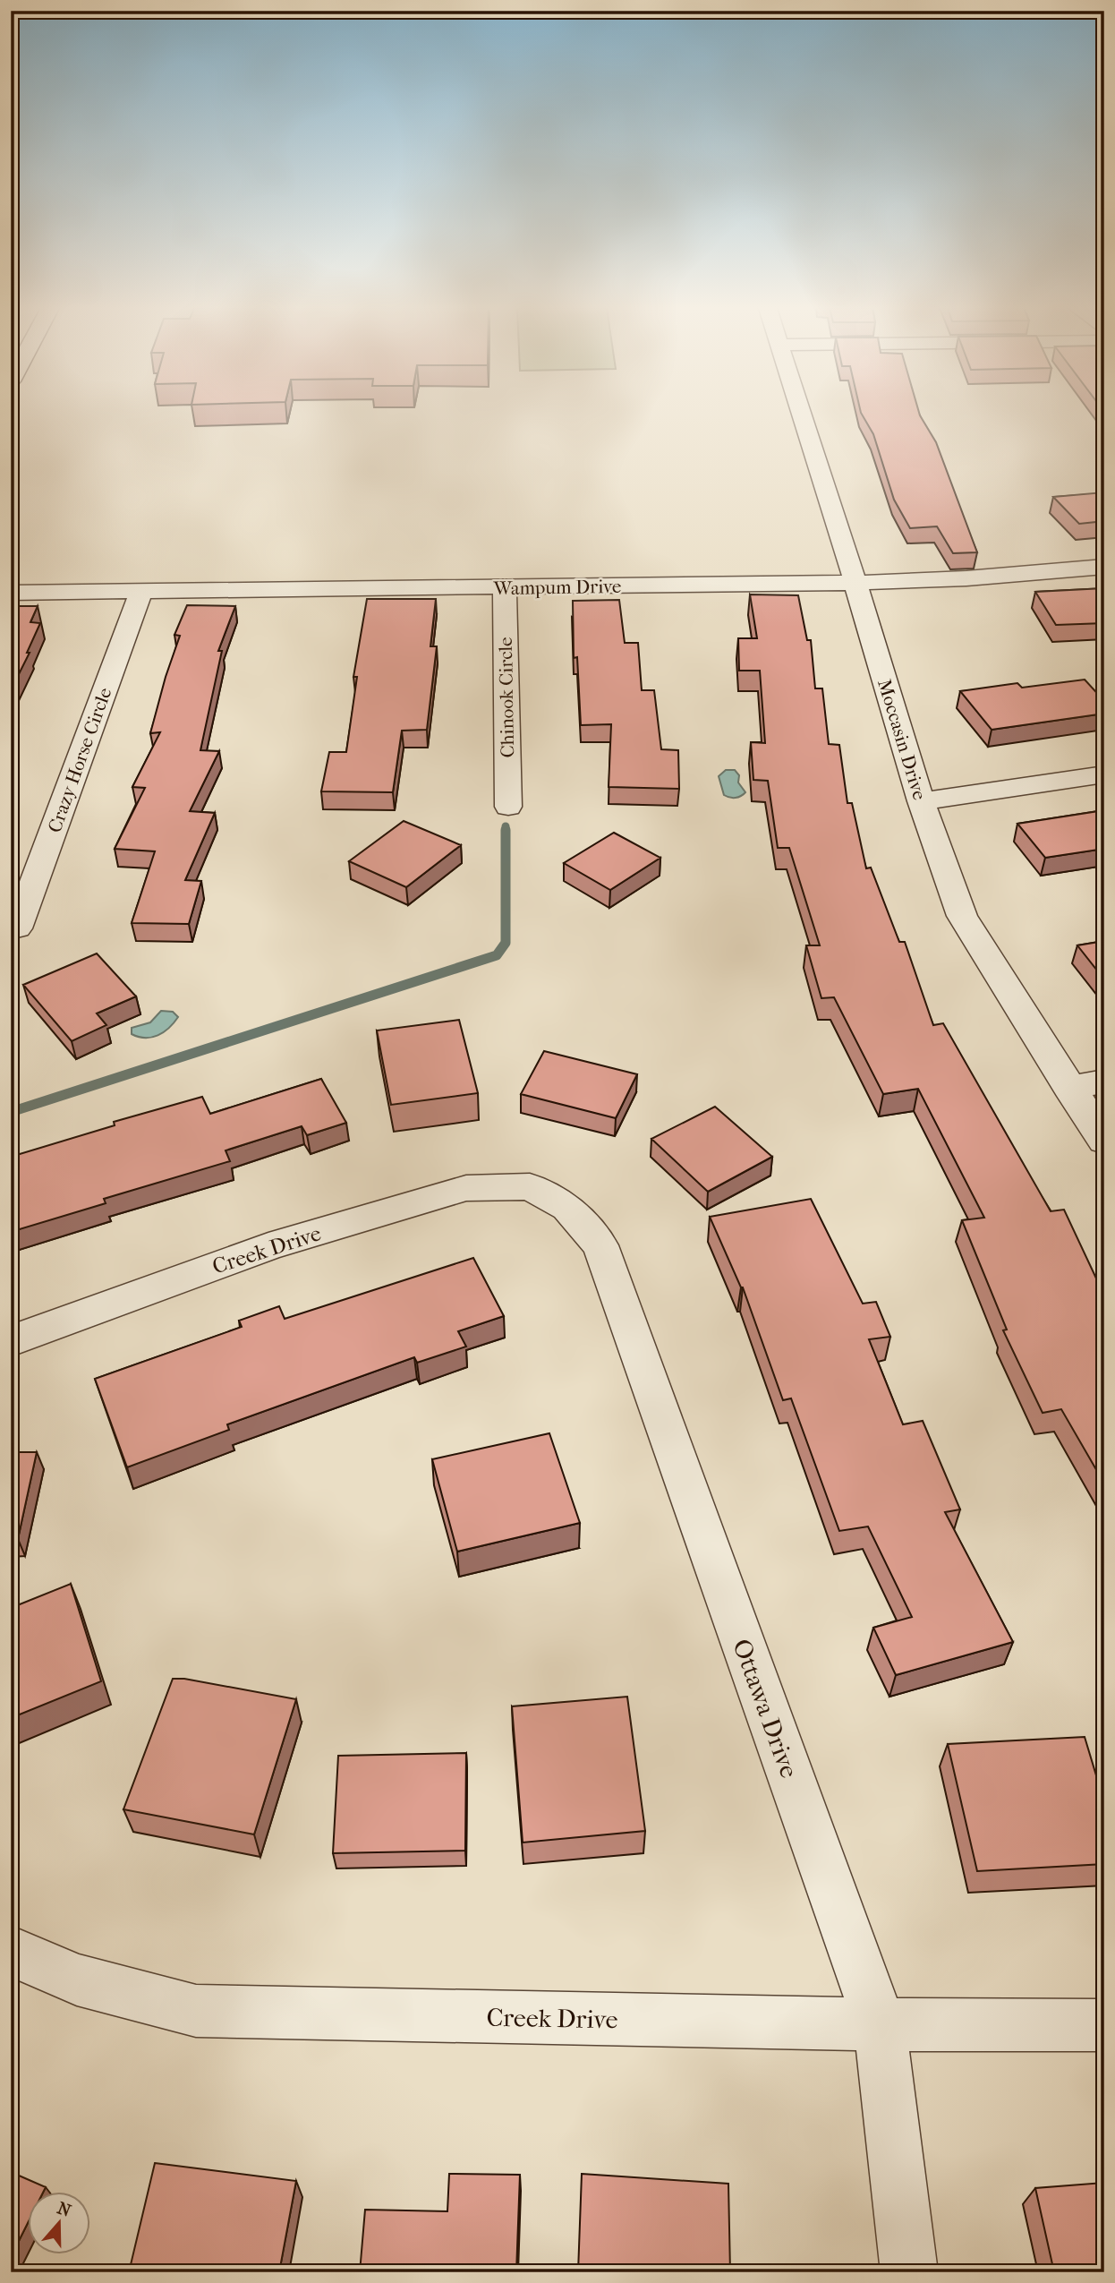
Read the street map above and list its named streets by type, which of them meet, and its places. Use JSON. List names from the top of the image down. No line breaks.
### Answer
{"streets":{"street":["Wampum Drive","Chinook Circle","Moccasin Drive","Crazy Horse Circle","Creek Drive","Ottawa Drive"]},"crossings":[["Wampum Drive","Chinook Circle"],["Wampum Drive","Moccasin Drive"],["Wampum Drive","Crazy Horse Circle"],["Creek Drive","Ottawa Drive"]],"north":"top"}
